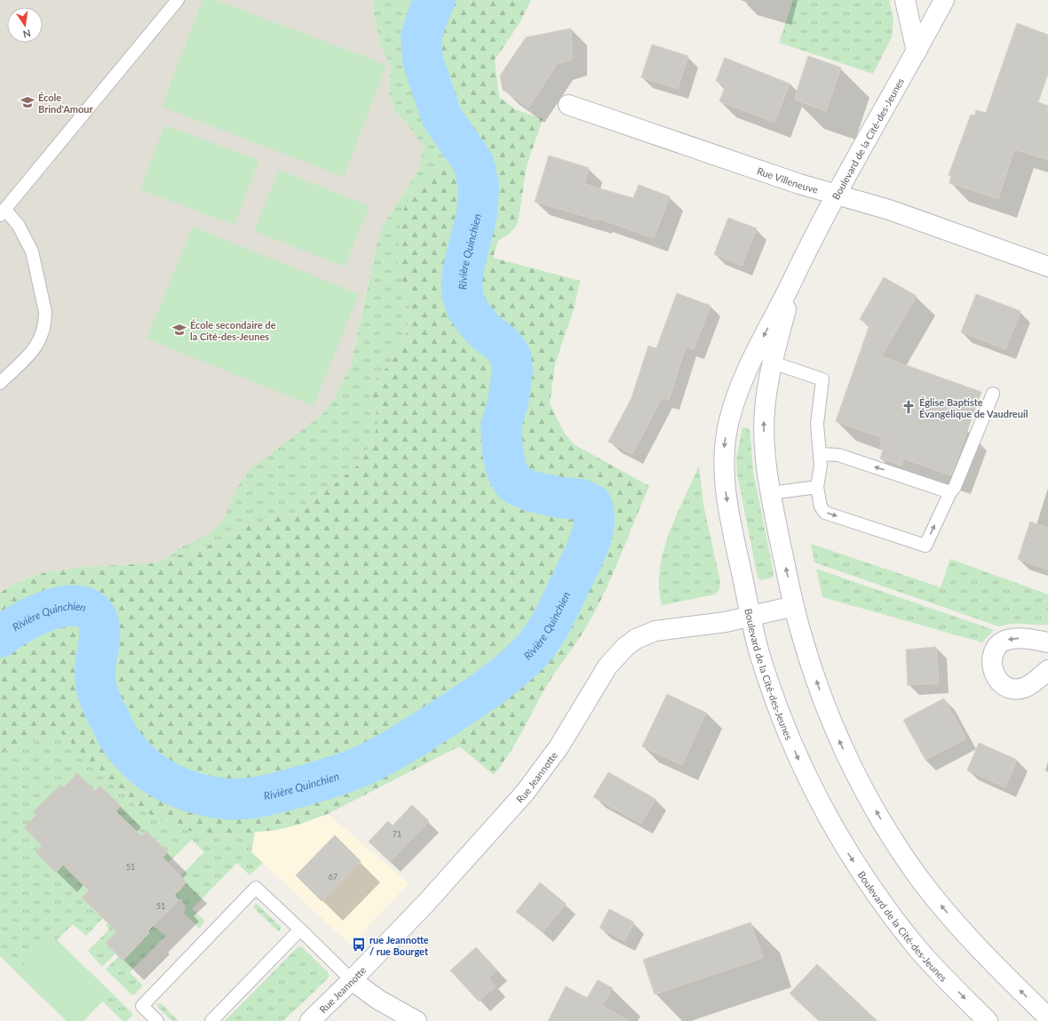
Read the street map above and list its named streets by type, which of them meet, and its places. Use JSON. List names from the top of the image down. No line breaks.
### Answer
{"streets":{"main road":["Boulevard de la Cité-des-Jeunes","Rue Villeneuve","Rue Jeannotte"]},"crossings":[["Boulevard de la Cité-des-Jeunes","Rue Villeneuve"],["Boulevard de la Cité-des-Jeunes","Rue Jeannotte"]],"water":["Rivière Quinchien"],"places":{"school or university":["École Brind'Amour","École secondaire de la Cité-des-Jeunes"],"church":["Église Baptiste Évangélique de Vaudreuil"],"bus stop":["rue Jeannotte / rue Bourget"]},"house_numbers":["71","51","67","51"],"north":"bottom"}
